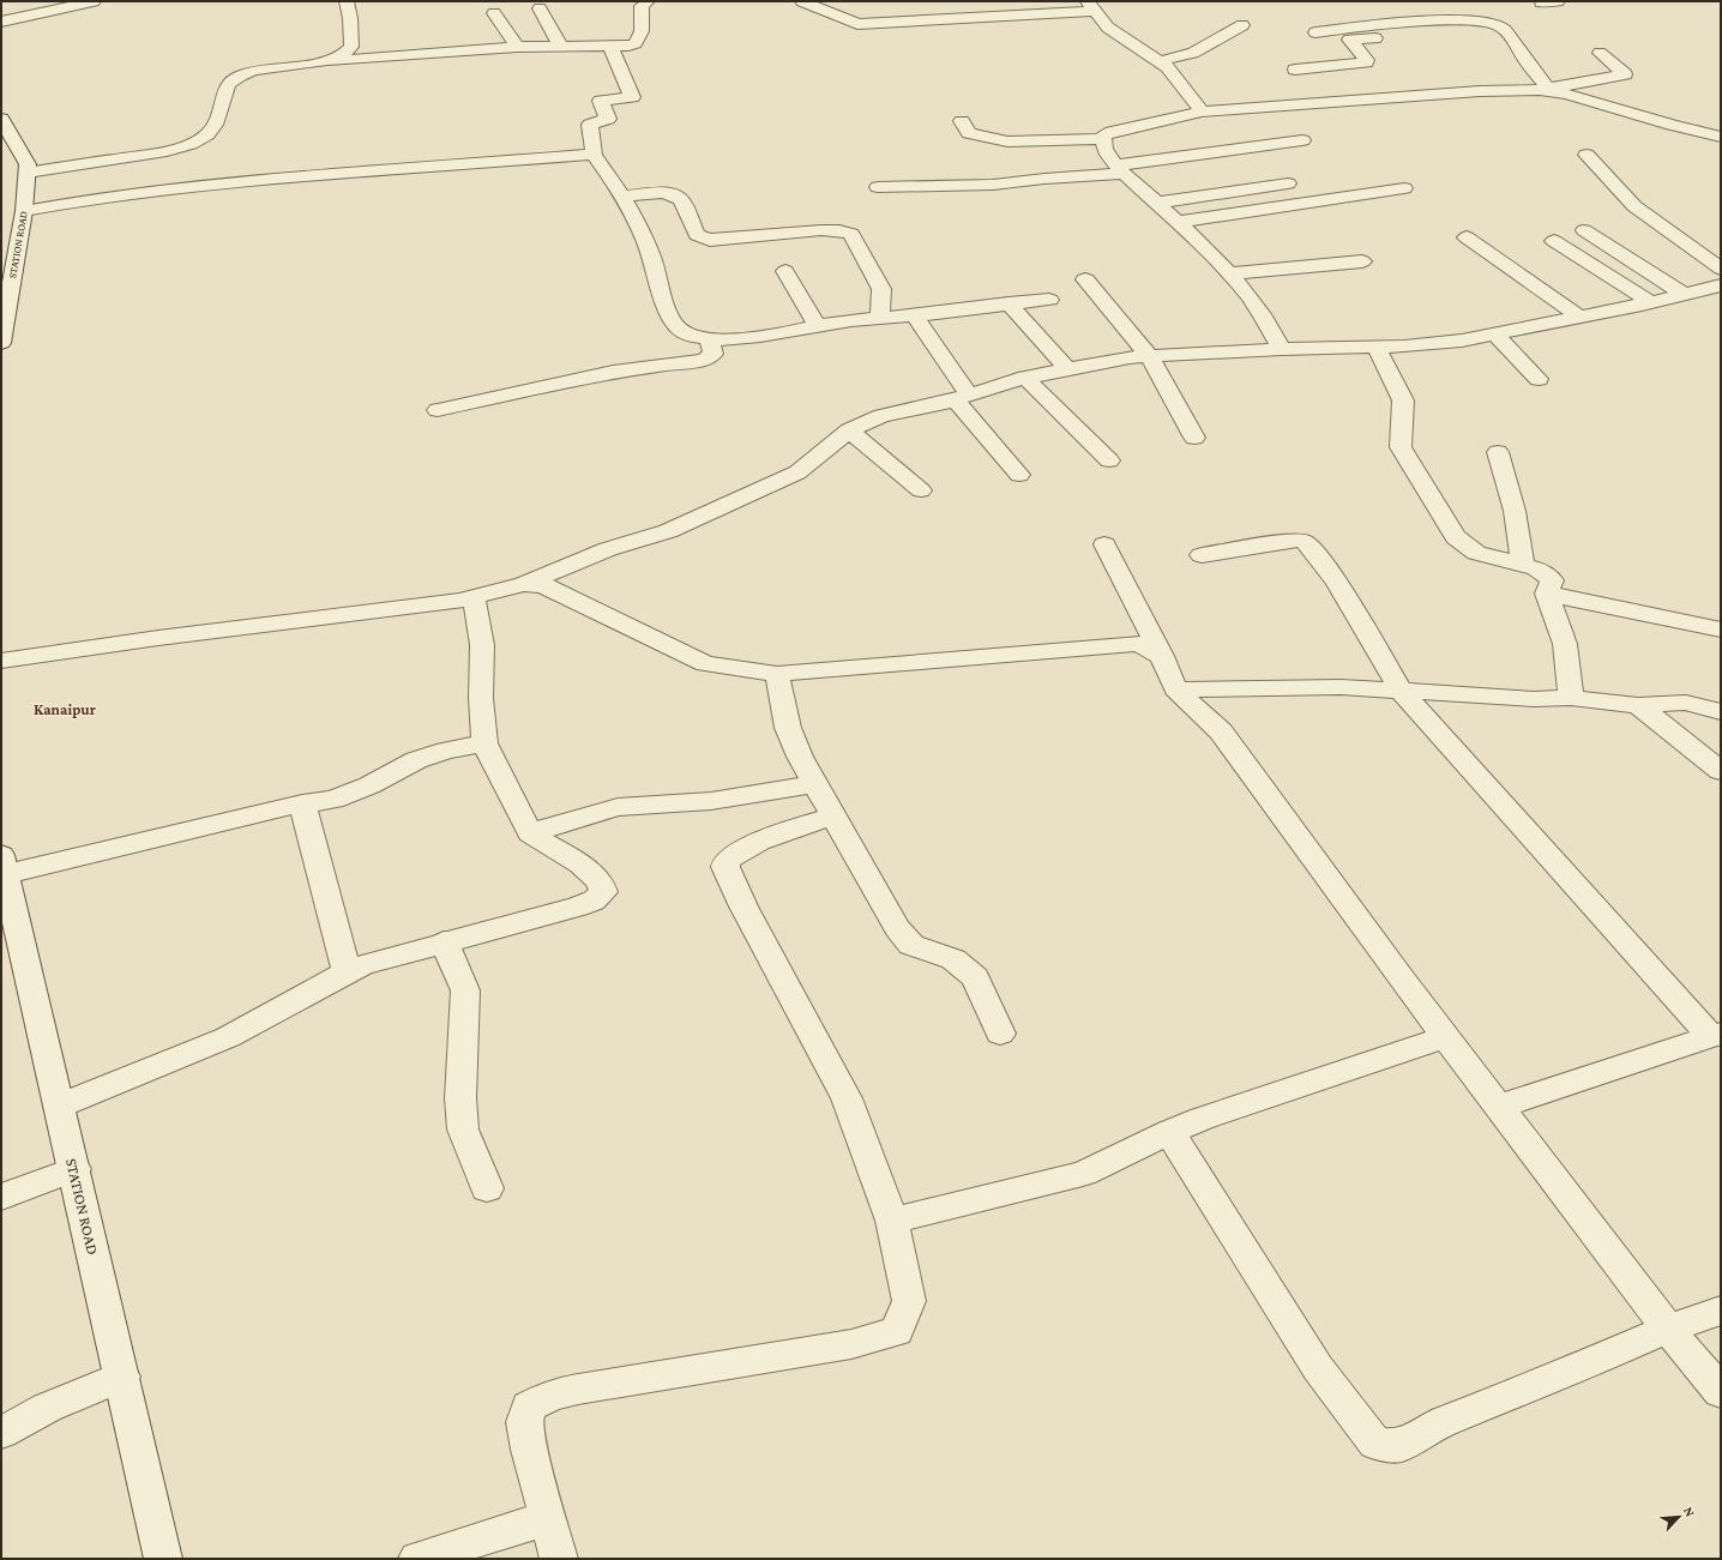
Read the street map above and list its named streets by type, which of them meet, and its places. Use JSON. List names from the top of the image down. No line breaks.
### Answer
{"streets":{"street":["STATION ROAD"]},"districts":["Kanaipur"],"north":"top right"}
